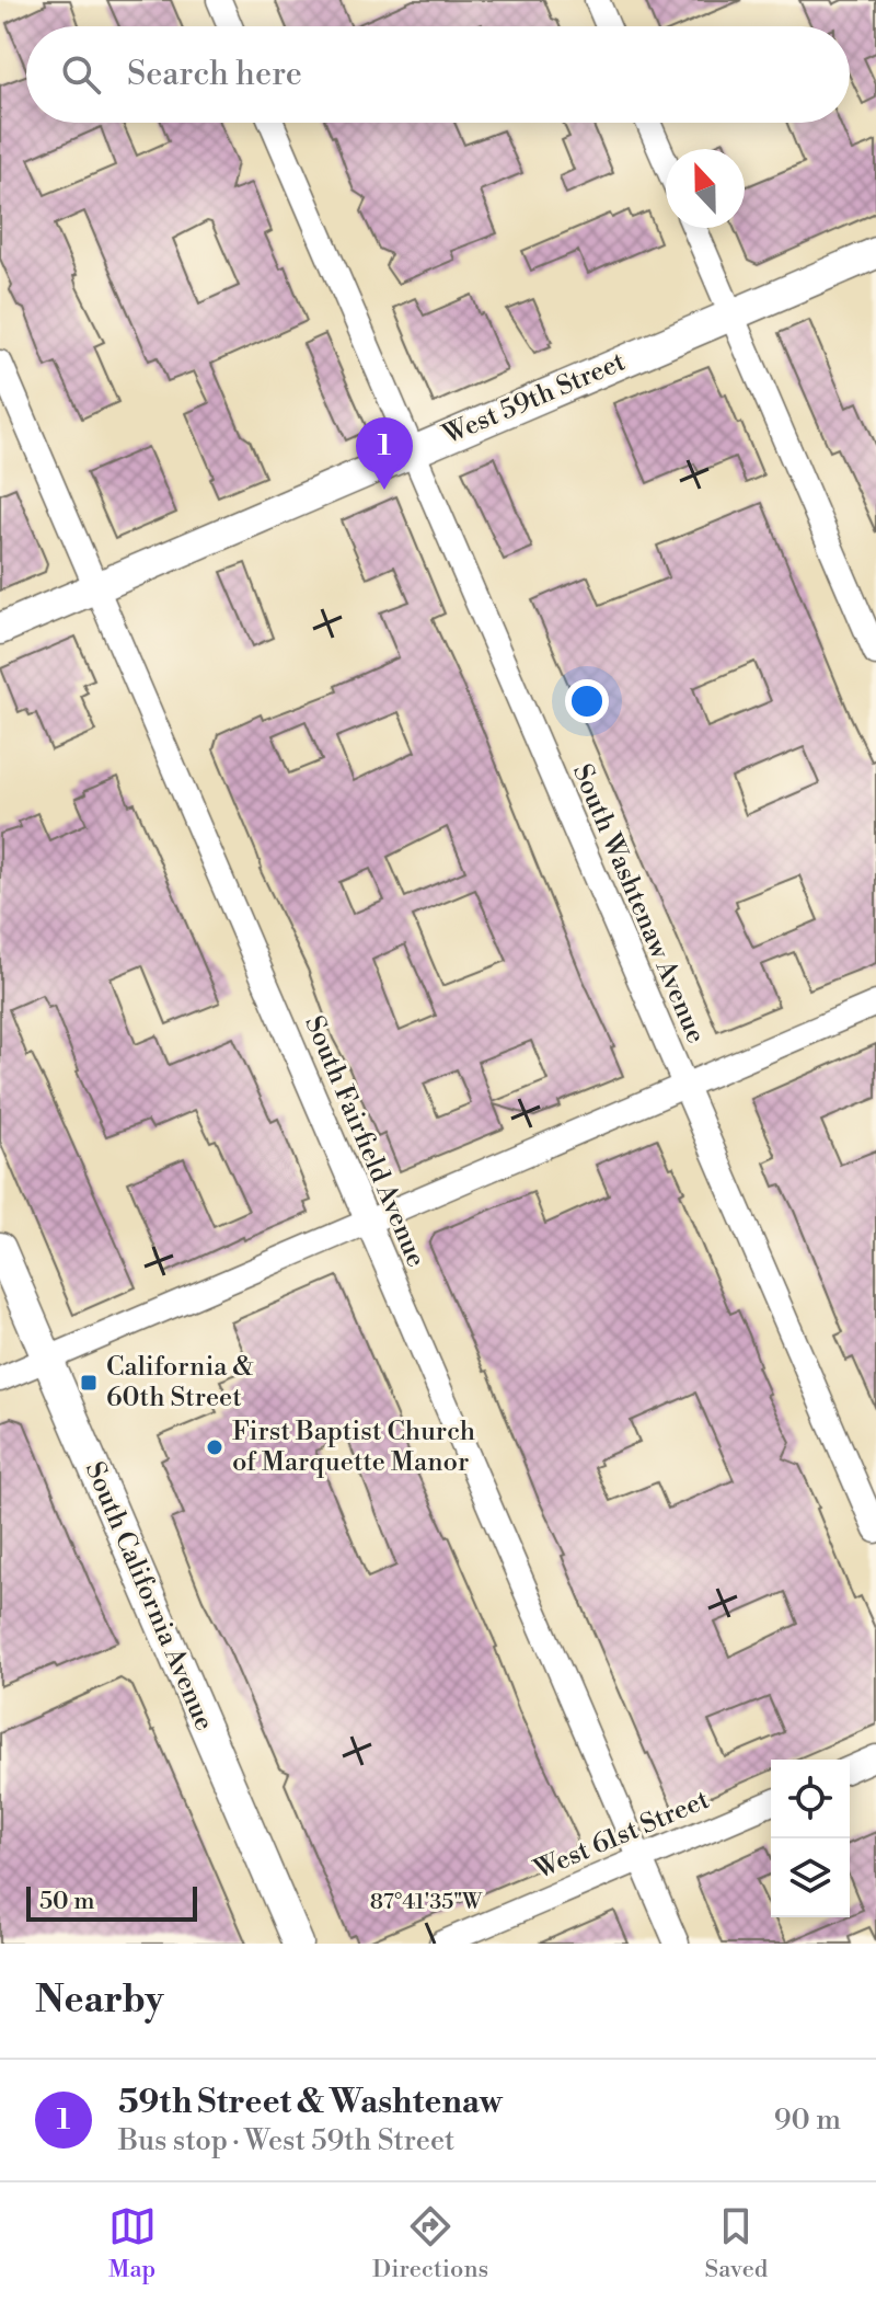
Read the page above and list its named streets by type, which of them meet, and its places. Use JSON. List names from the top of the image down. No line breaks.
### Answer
{"streets":{"street":["West 59th Street","South Washtenaw Avenue","South Fairfield Avenue","South California Avenue","West 61st Street"]},"crossings":[["West 59th Street","South Washtenaw Avenue"],["West 59th Street","South Fairfield Avenue"],["South Fairfield Avenue","West 61st Street"]],"places":{"transit":["California & 60th Street"],"other":["First Baptist Church of Marquette Manor"]},"scale_bar":"50 m","north":"top","page":{"search":"Search here","pins":"1","scale":"50 m","heading":"Nearby","list":[{"mark":"1","name":"59th Street & Washtenaw","note":"Bus stop · West 59th Street","value":"90 m"}],"nav":["Map","Directions","Saved"]},"coordinates":["87°41'35\"W"]}
